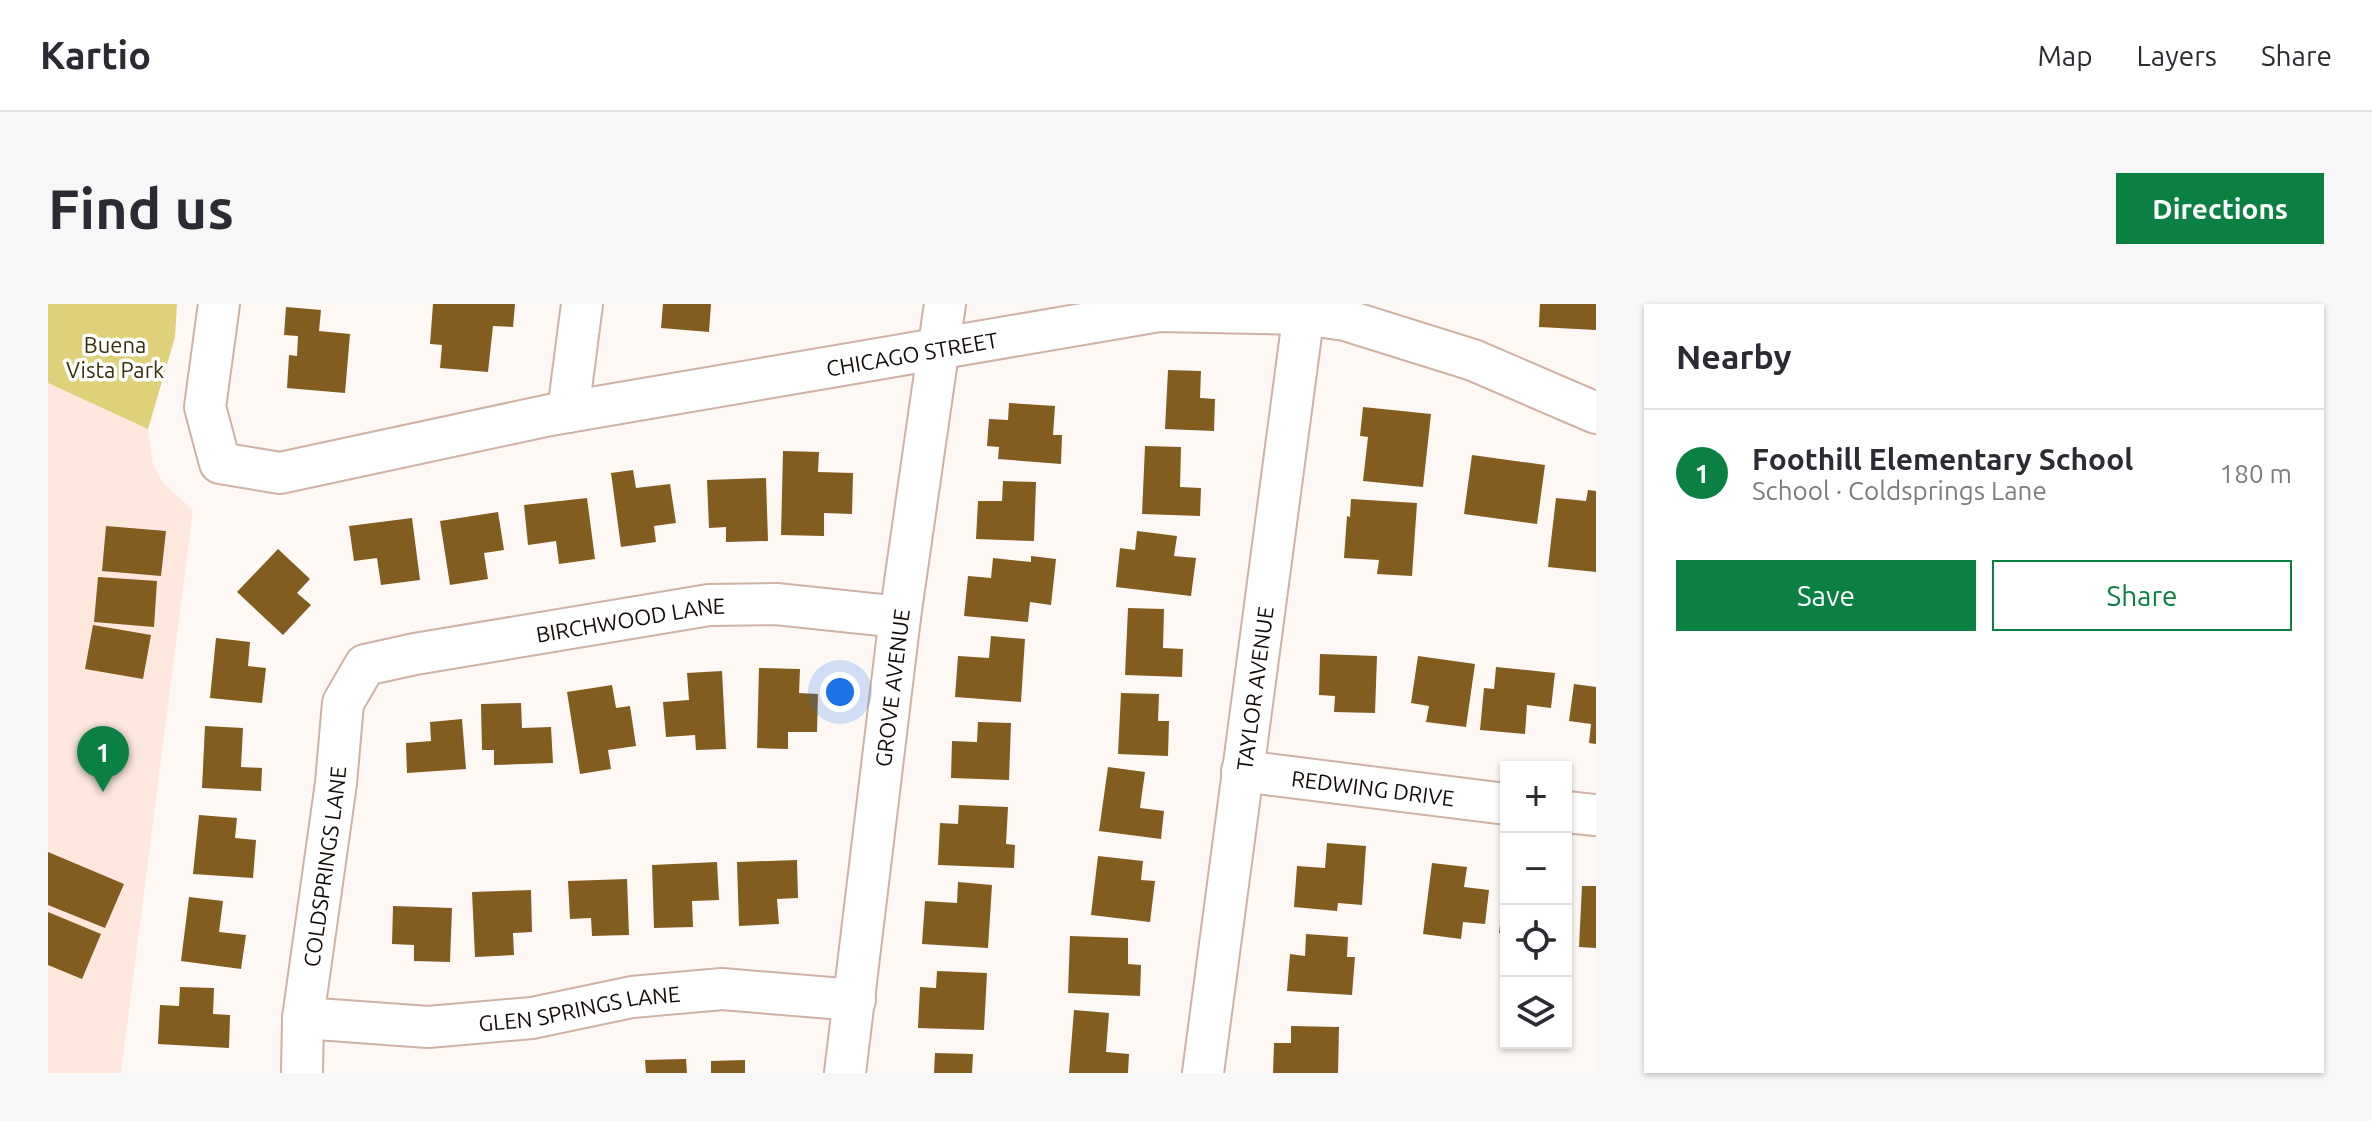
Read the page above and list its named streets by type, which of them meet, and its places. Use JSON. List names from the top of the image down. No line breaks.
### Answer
{"streets":{"street":["CHICAGO STREET","BIRCHWOOD LANE","GROVE AVENUE","TAYLOR AVENUE","REDWING DRIVE","COLDSPRINGS LANE","GLEN SPRINGS LANE"]},"crossings":[["CHICAGO STREET","GROVE AVENUE"],["CHICAGO STREET","TAYLOR AVENUE"],["BIRCHWOOD LANE","GROVE AVENUE"],["BIRCHWOOD LANE","COLDSPRINGS LANE"],["GROVE AVENUE","GLEN SPRINGS LANE"],["TAYLOR AVENUE","REDWING DRIVE"],["COLDSPRINGS LANE","GLEN SPRINGS LANE"]],"parks":["Buena Vista Park"],"page":{"header":"Kartio","nav":["Map","Layers","Share"],"buttons":["Directions",["Save","Share"]],"title":"Find us","heading":"Nearby","list":[{"mark":"1","name":"Foothill Elementary School","note":"School · Coldsprings Lane","value":"180 m"}],"pins":"1","map_buttons":["+","−"]}}
